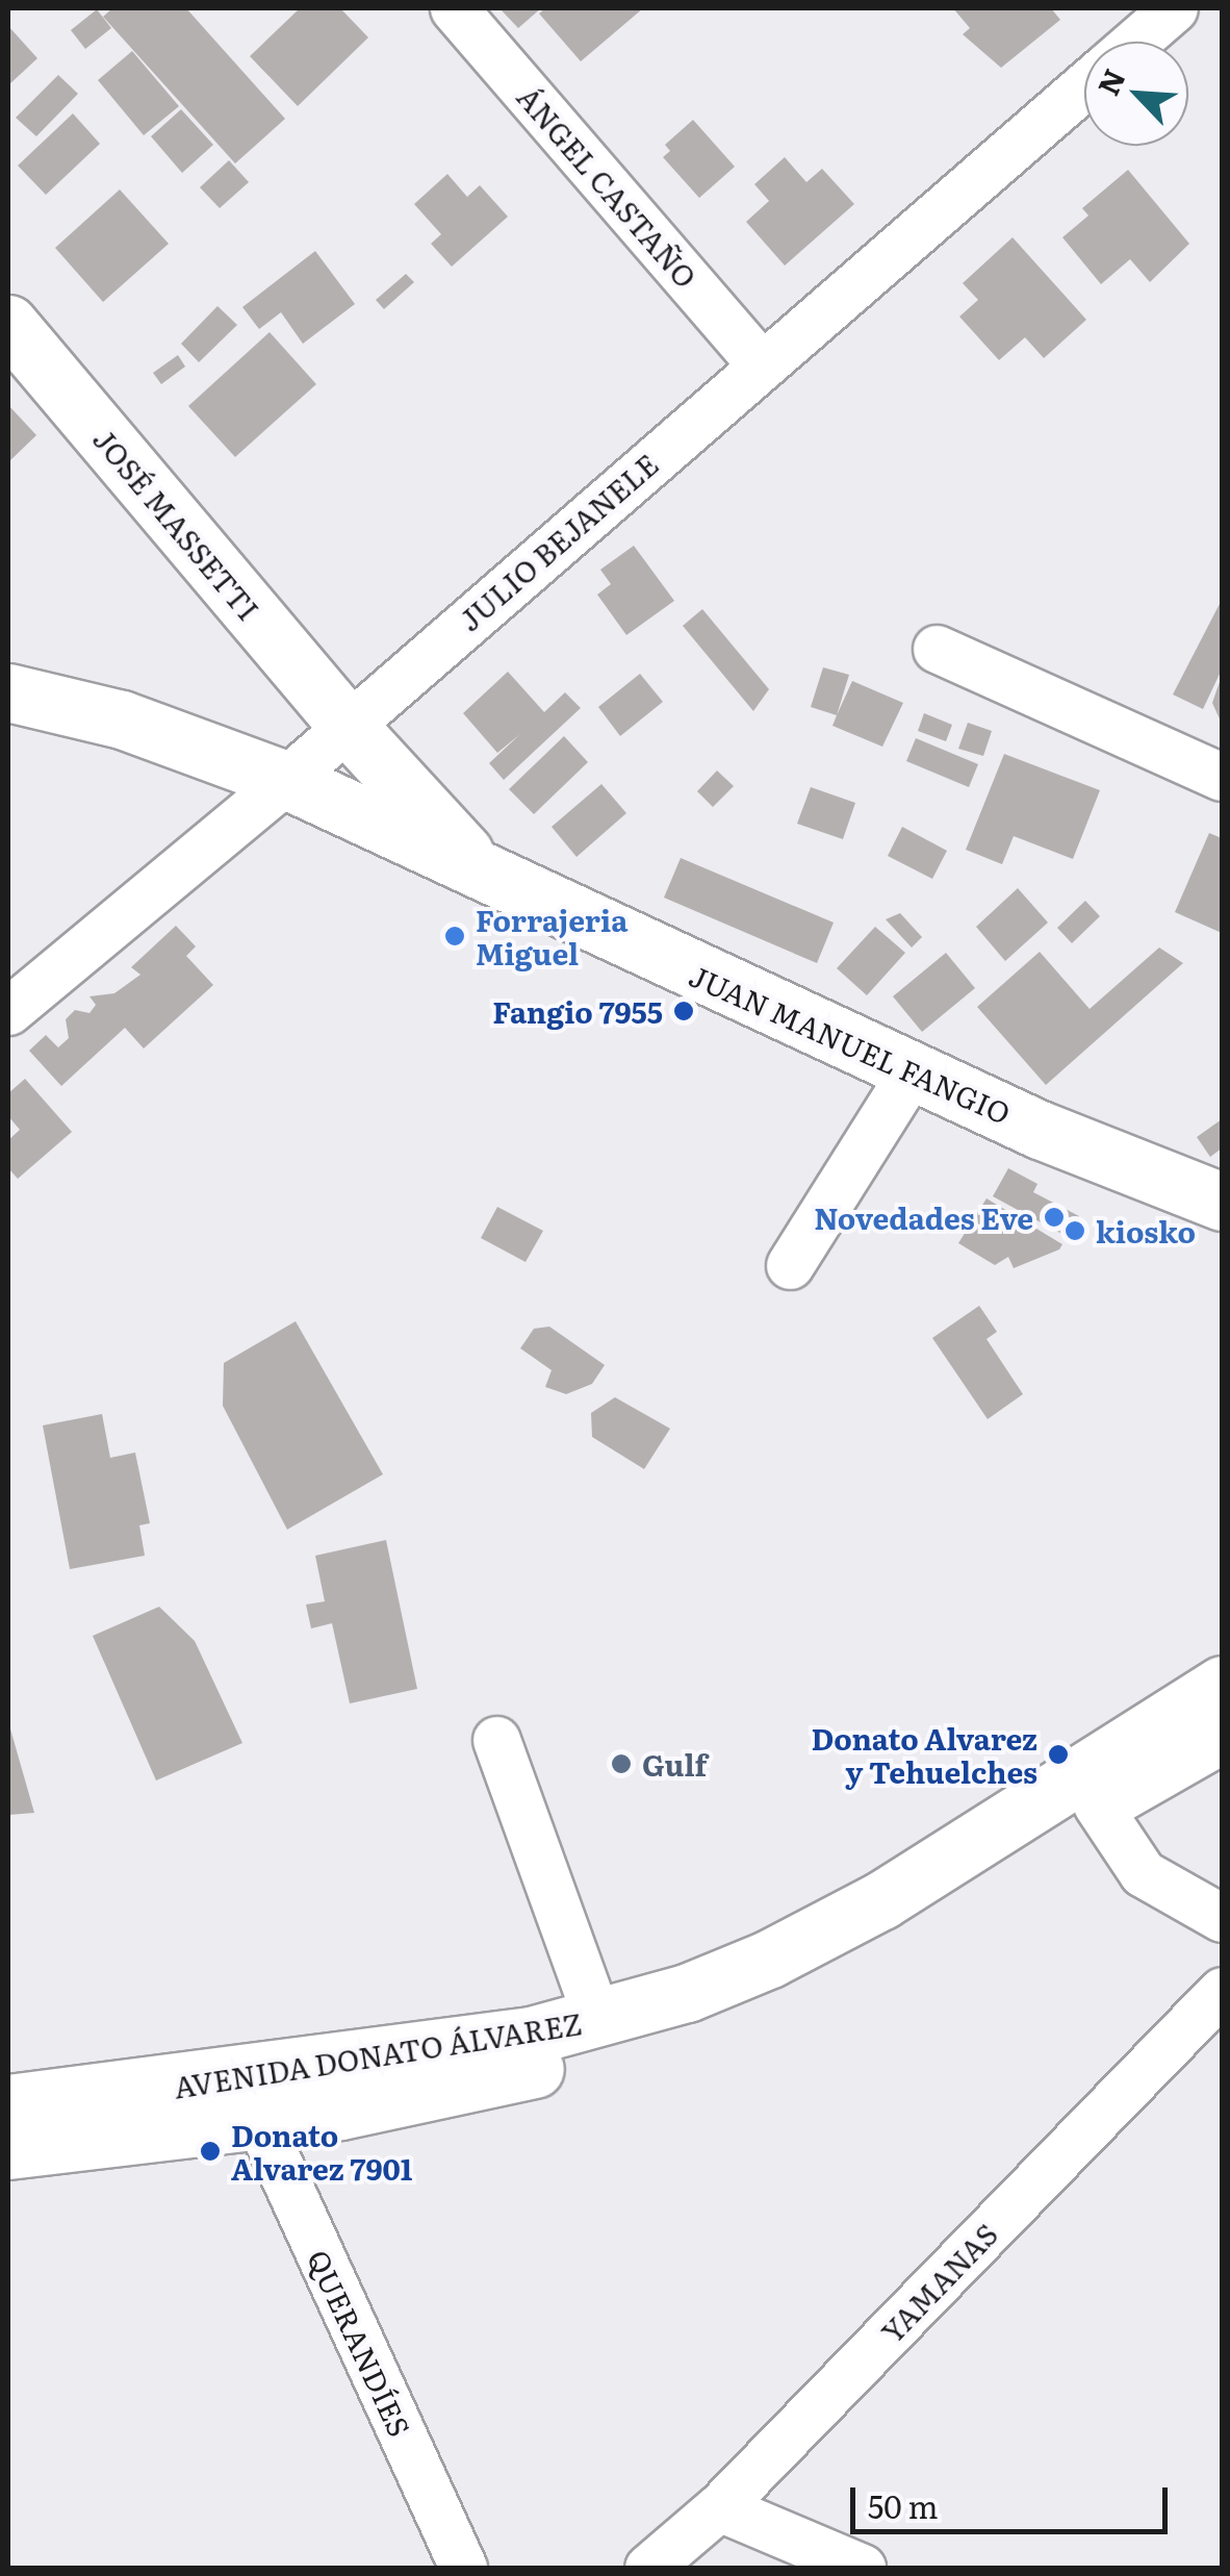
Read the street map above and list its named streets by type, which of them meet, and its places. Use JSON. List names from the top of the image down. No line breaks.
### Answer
{"streets":{"main road":["JOSÉ MASSETTI","JUAN MANUEL FANGIO","AVENIDA DONATO ÁLVAREZ"],"street":["ÁNGEL CASTAÑO","JULIO BEJANELE","YAMANAS","QUERANDÍES"]},"crossings":[["ÁNGEL CASTAÑO","JULIO BEJANELE"],["JOSÉ MASSETTI","JULIO BEJANELE"],["JOSÉ MASSETTI","JUAN MANUEL FANGIO"],["JULIO BEJANELE","JUAN MANUEL FANGIO"],["AVENIDA DONATO ÁLVAREZ","QUERANDÍES"]],"places":["Forrajeria Miguel","Fangio 7955","Novedades Eve","kiosko","Donato Alvarez y Tehuelches","Gulf","Donato Alvarez 7901"],"scale_bar":"50 m","north":"top left"}
